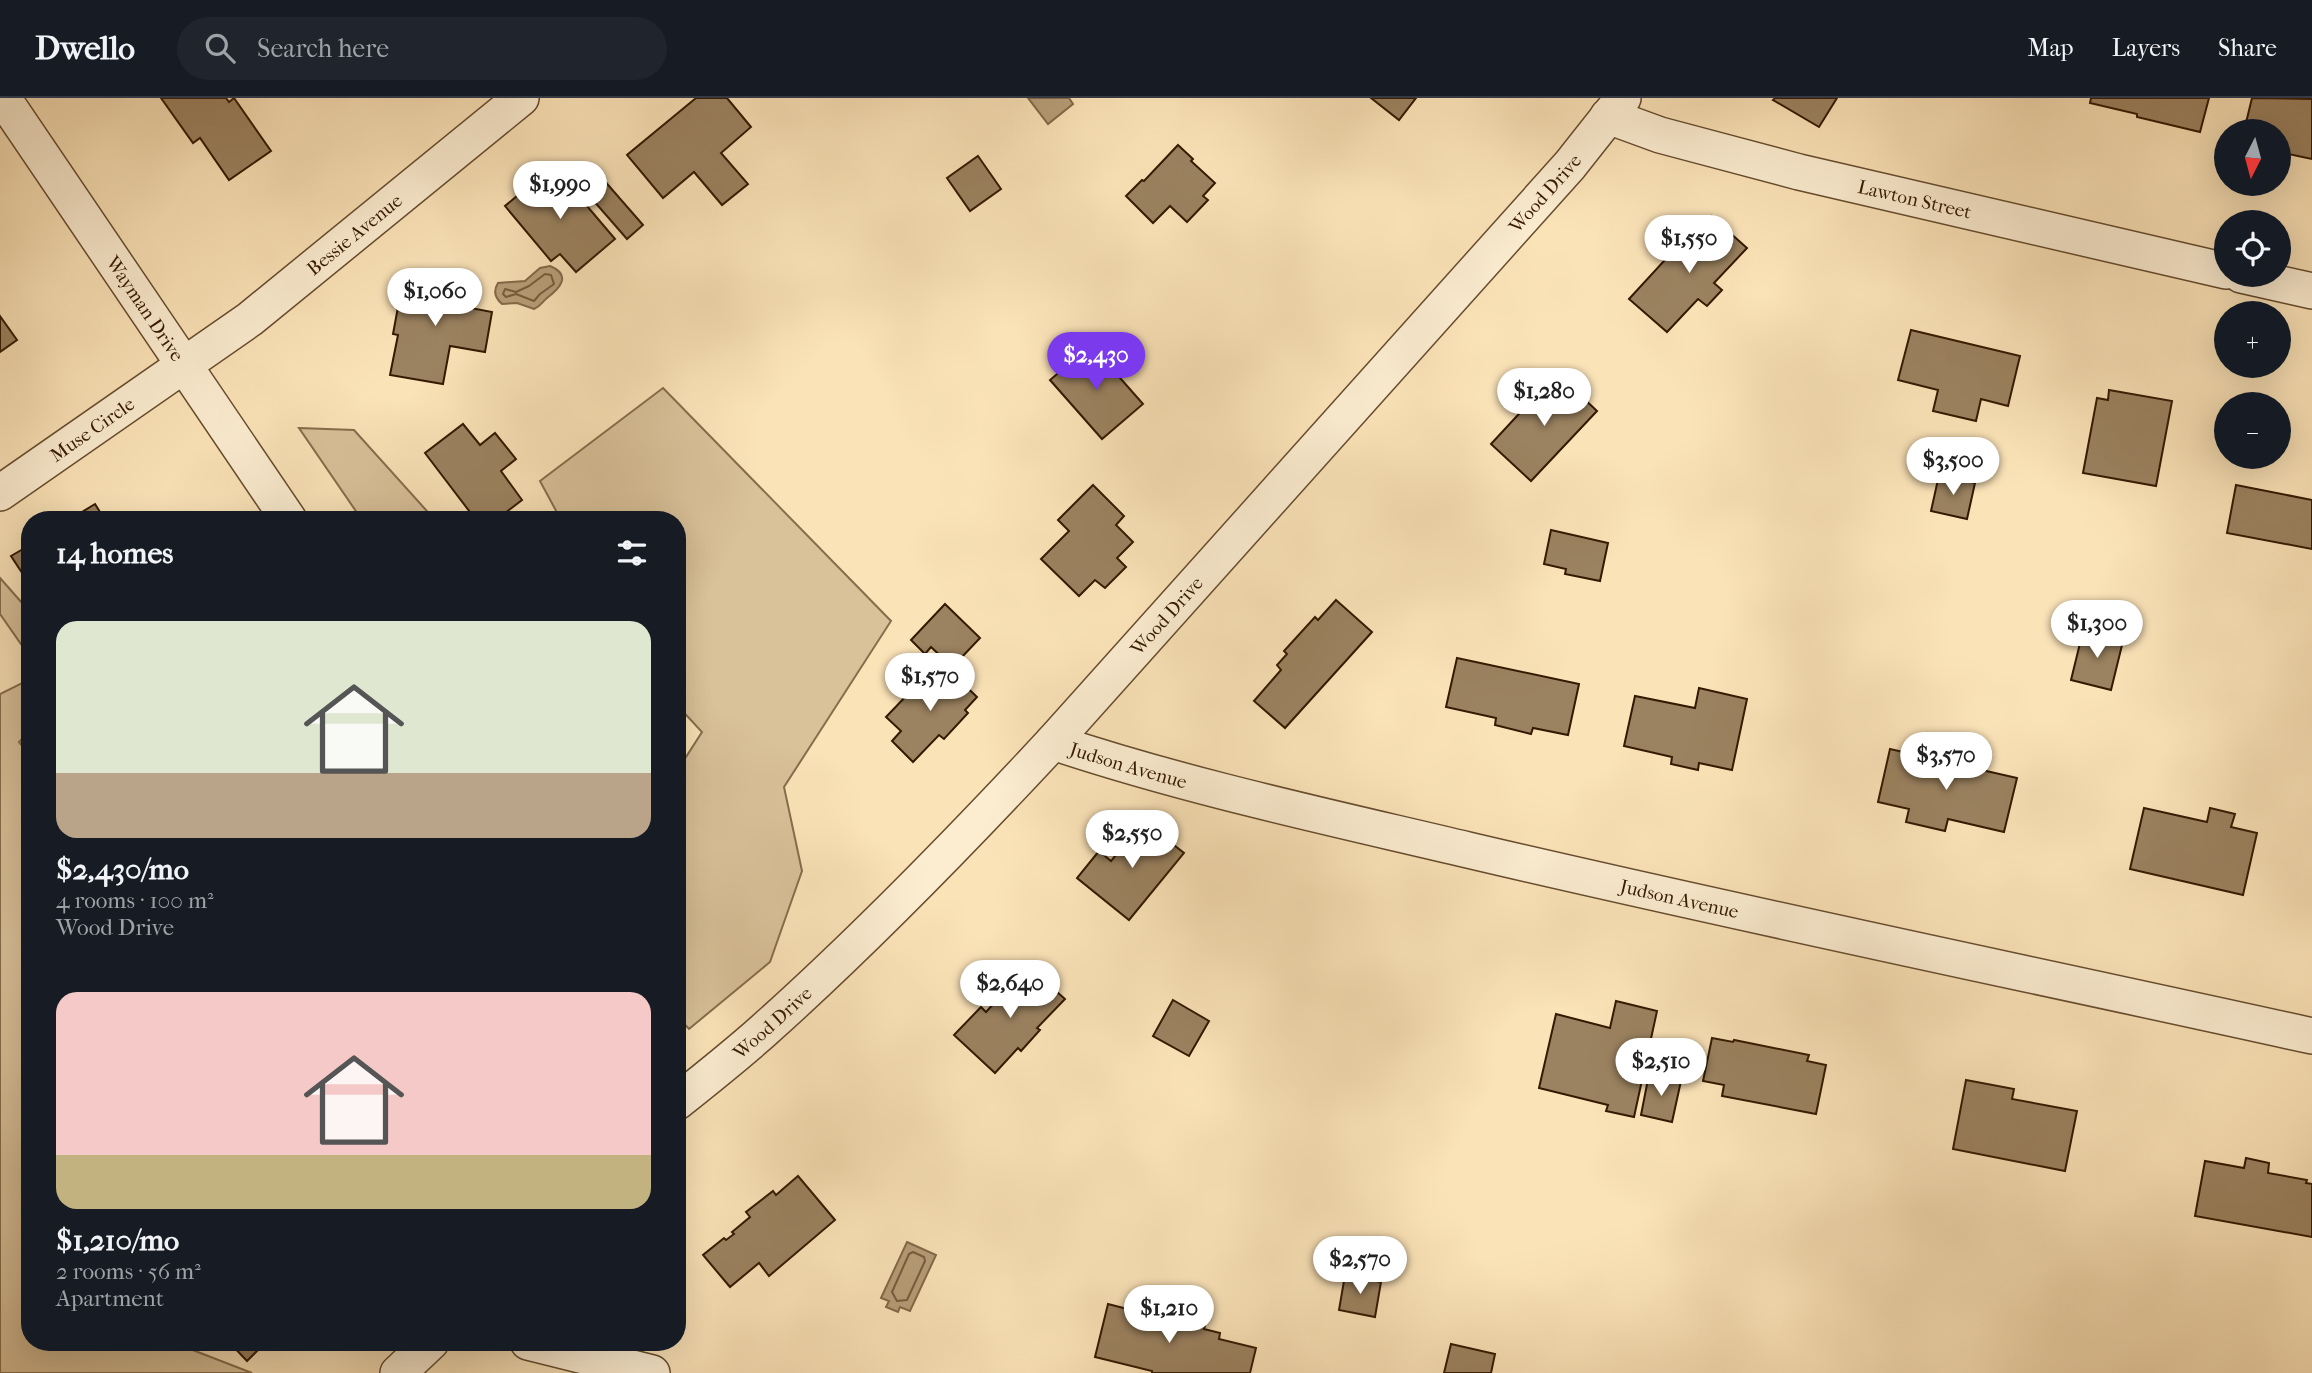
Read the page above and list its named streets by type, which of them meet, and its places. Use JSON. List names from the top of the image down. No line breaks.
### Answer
{"streets":{"street":["Wood Drive","Lawton Street","Bessie Avenue","Wayman Drive","Muse Circle","Judson Avenue"]},"crossings":[["Wood Drive","Lawton Street"],["Wood Drive","Judson Avenue"],["Bessie Avenue","Wayman Drive"],["Bessie Avenue","Muse Circle"],["Wayman Drive","Muse Circle"]],"north":"bottom","page":{"header":"Dwello","search":"Search here","nav":["Map","Layers","Share"],"map_buttons":["+","−"],"price":["$1,990","$1,550","$1,060","$2,430","$1,280","$3,500","$1,300","$1,570","$3,570","$2,550","$2,640","$2,510","$2,570","$1,210"],"heading":"14 homes","list":[{"name":"$2,430/mo","note":"4 rooms · 100 m² · Wood Drive"},{"name":"$1,210/mo","note":"2 rooms · 56 m² · Apartment"}]}}
